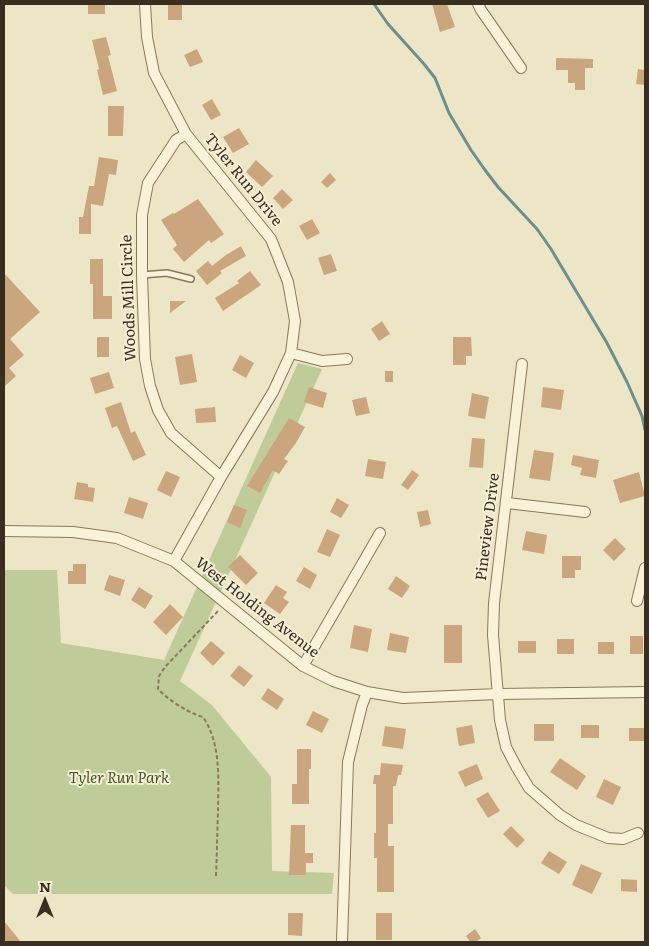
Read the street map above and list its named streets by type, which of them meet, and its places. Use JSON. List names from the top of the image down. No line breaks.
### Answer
{"streets":{"street":["Tyler Run Drive","Woods Mill Circle","Pineview Drive","West Holding Avenue"]},"crossings":[["Tyler Run Drive","Woods Mill Circle"],["Tyler Run Drive","West Holding Avenue"],["Pineview Drive","West Holding Avenue"]],"parks":["Tyler Run Park"],"north":"top"}
